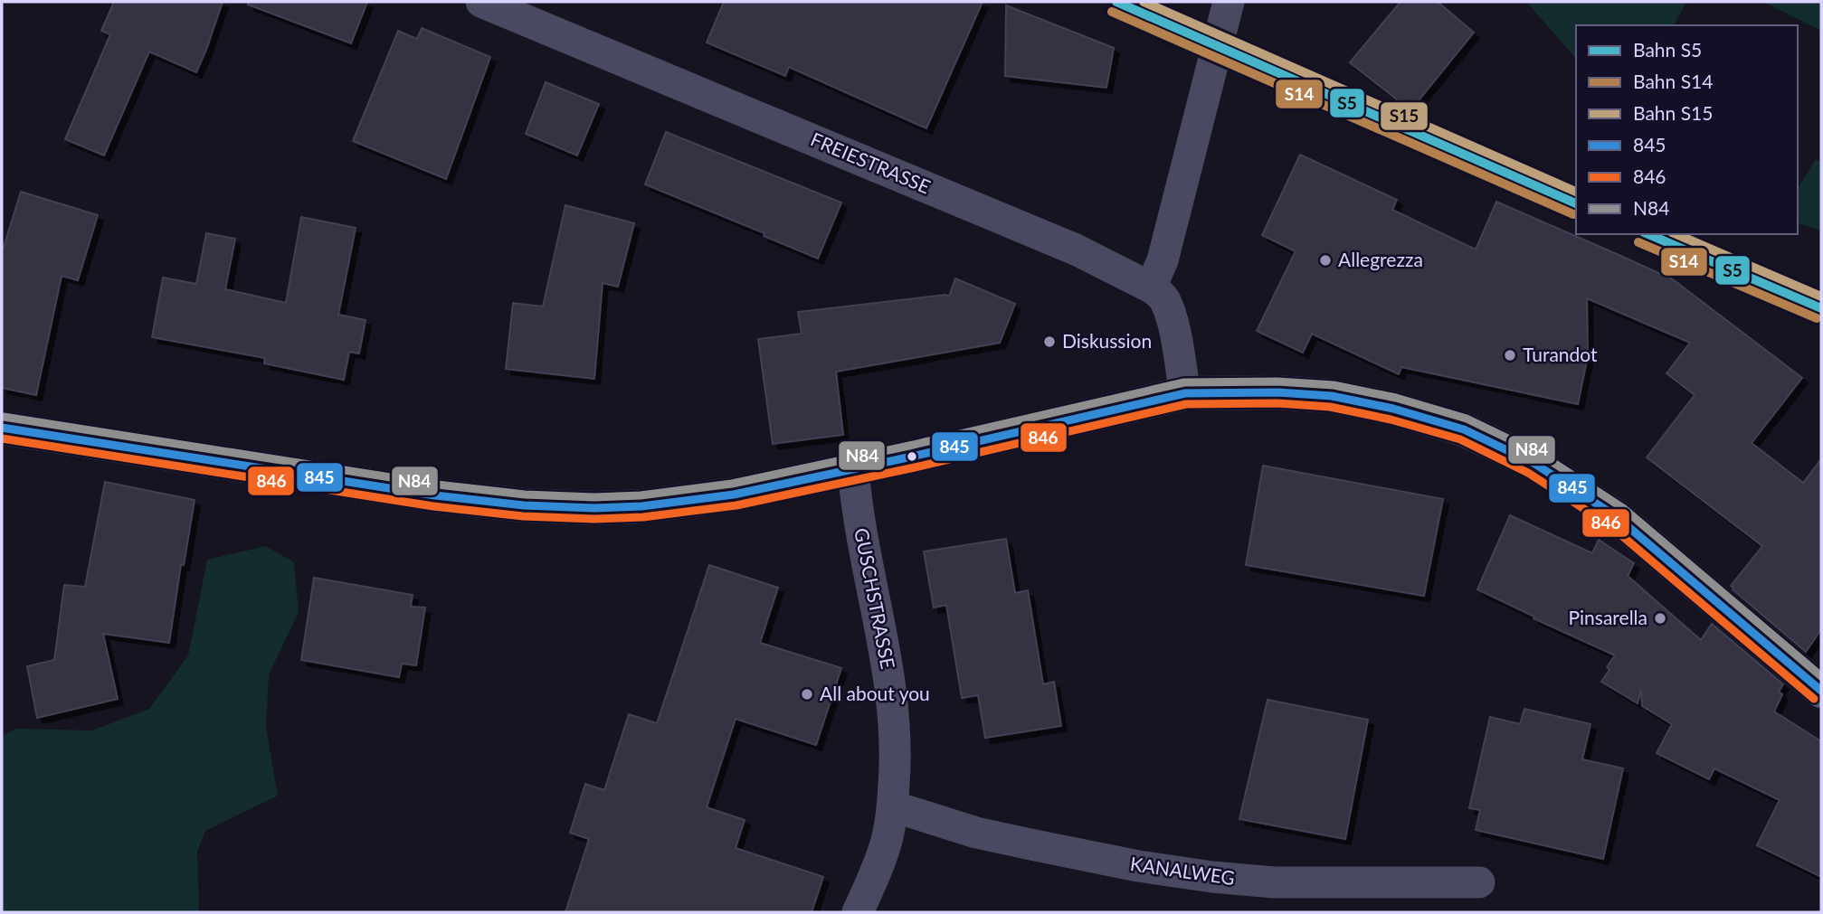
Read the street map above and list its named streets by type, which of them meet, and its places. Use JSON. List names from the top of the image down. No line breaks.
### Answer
{"streets":{"street":["FREIESTRASSE","GUSCHSTRASSE","KANALWEG"]},"crossings":[["GUSCHSTRASSE","KANALWEG"]],"places":["Allegrezza","Diskussion","Turandot","Pinsarella","All about you"],"lines":["rail line S5","rail line S15","rail line S14","transit line N84","transit line 845","transit line 846"],"legend":["Bahn S5","Bahn S14","Bahn S15","845","846","N84"]}
